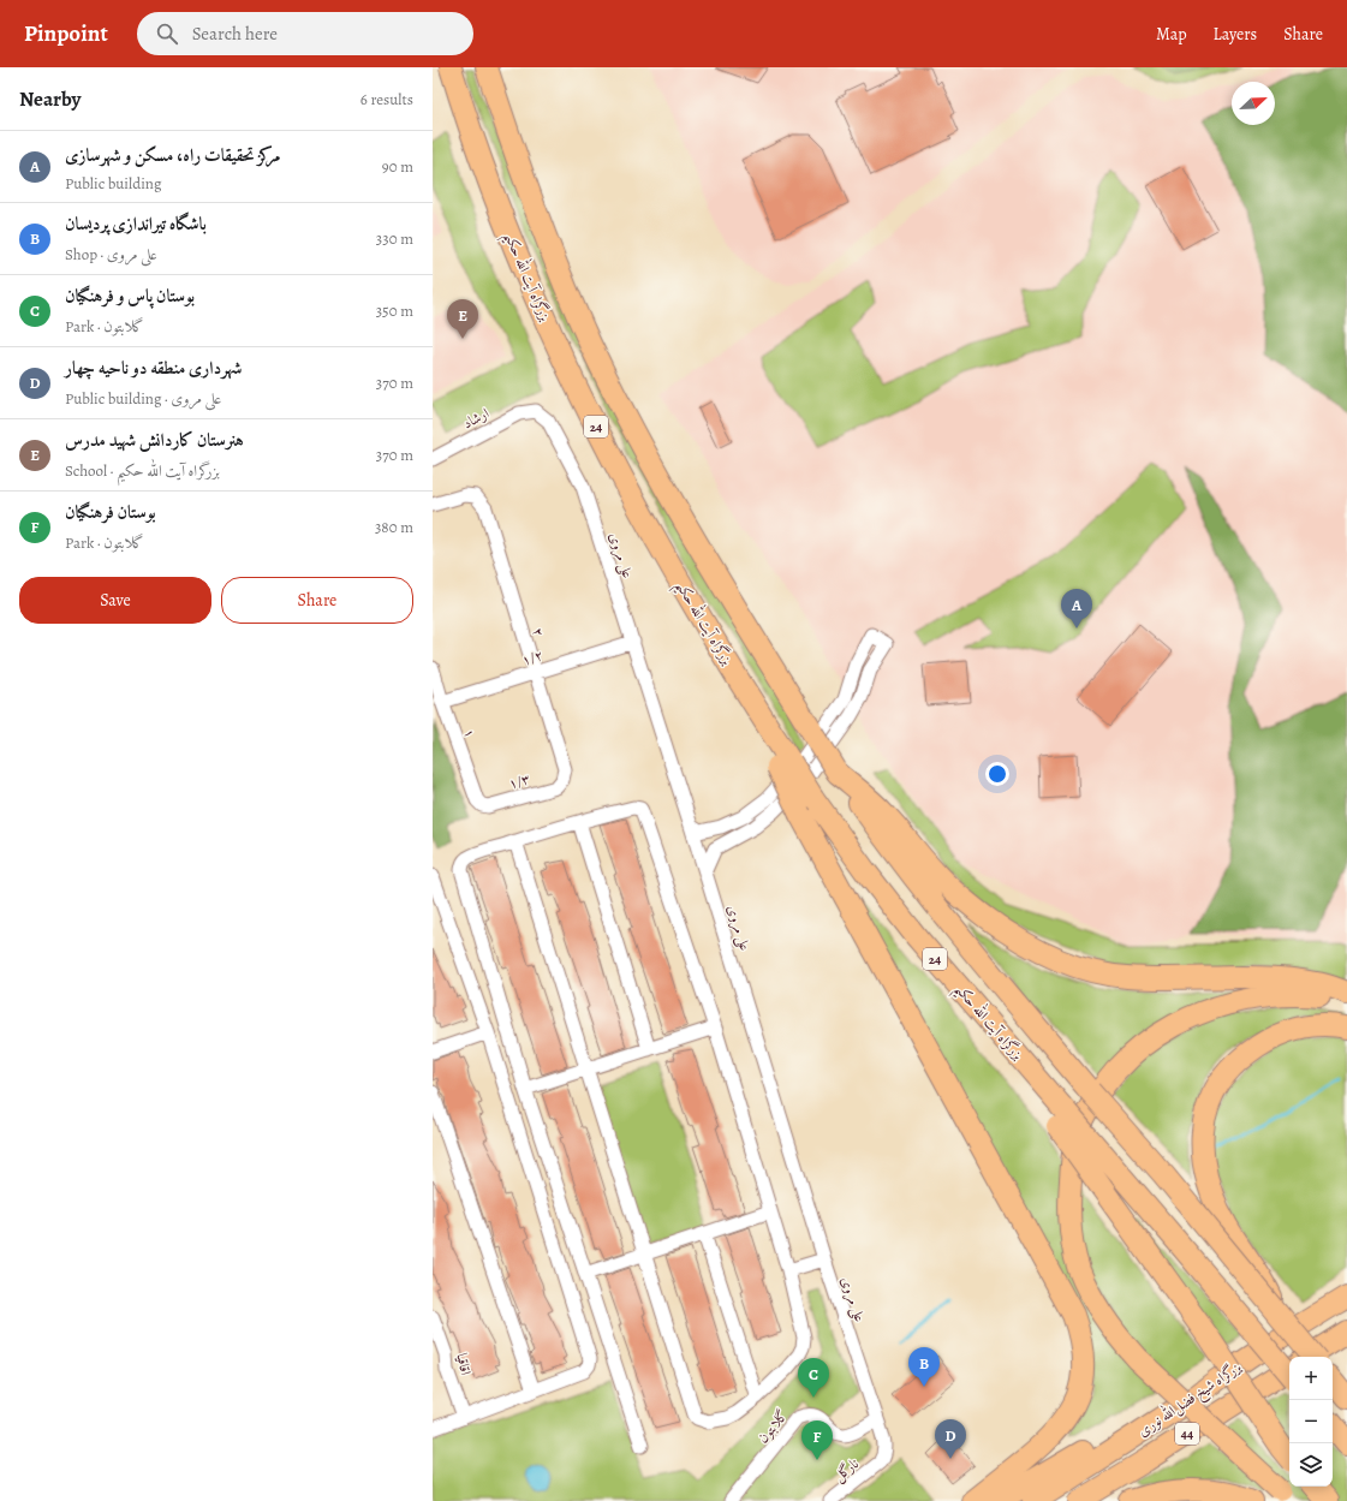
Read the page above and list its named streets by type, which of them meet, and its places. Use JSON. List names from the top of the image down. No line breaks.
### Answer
{"streets":{"highway":["بزرگراه آیت الله حکیم","24","بزرگراه شیخ فضل‌الله نوری","44"],"street":["ارشاد","علی مروی","۲","۱/۲","۱","۱/۳","اقاقیا","گلابتون","نارگل"]},"crossings":[["ارشاد","علی مروی"],["24","بزرگراه شیخ فضل‌الله نوری"],["علی مروی","۱/۲"],["علی مروی","گلابتون"],["علی مروی","نارگل"],["۲","۱/۲"],["۲","۱/۳"],["۱/۲","۱"],["۱","۱/۳"]],"north":"top right","page":{"header":"Pinpoint","search":"Search here","nav":["Map","Layers","Share"],"heading":["Nearby","6 results"],"list":[{"mark":"A","name":"مرکز تحقیقات راه، مسکن و شهرسازی","note":"Public building","value":"90 m"},{"mark":"B","name":"باشگاه تیراندازی پردیسان","note":"Shop · علی مروی","value":"330 m"},{"mark":"C","name":"بوستان پاس و فرهنگیان","note":"Park · گلابتون","value":"350 m"},{"mark":"D","name":"شهرداری منطقه دو ناحیه چهار","note":"Public building · علی مروی","value":"370 m"},{"mark":"E","name":"هنرستان کاردانش شهید مدرس","note":"School · بزرگراه آیت الله حکیم","value":"370 m"},{"mark":"F","name":"بوستان فرهنگیان","note":"Park · گلابتون","value":"380 m"}],"pins":["E","A","B","C","D","F"],"buttons":["Save","Share"],"map_buttons":["+","−"]}}
